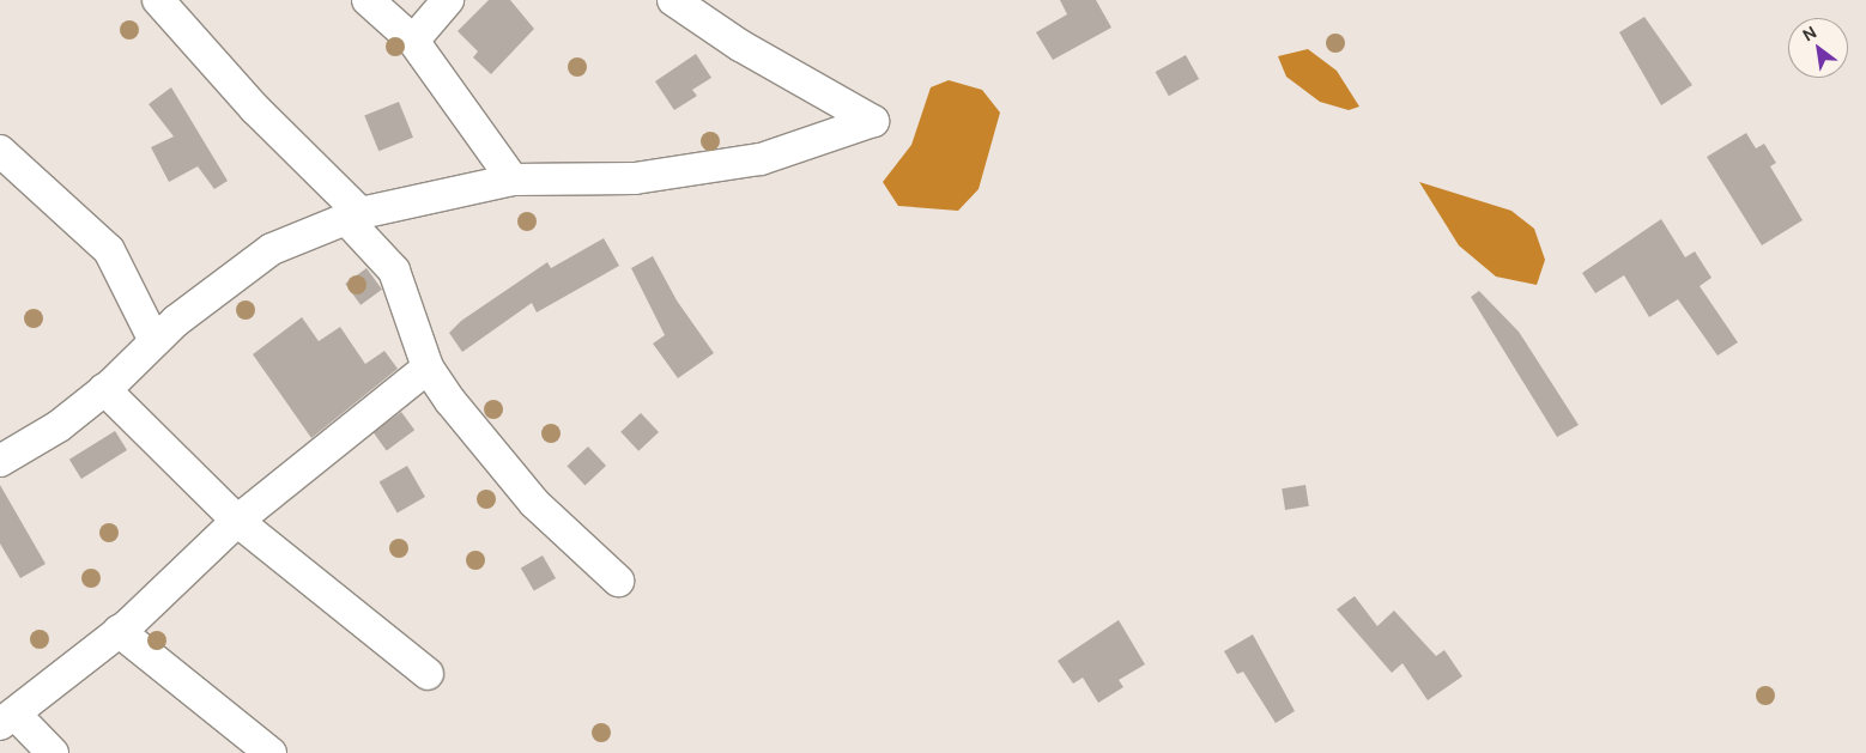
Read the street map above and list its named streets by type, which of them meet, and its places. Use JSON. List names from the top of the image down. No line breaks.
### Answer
{"north":"top left"}
